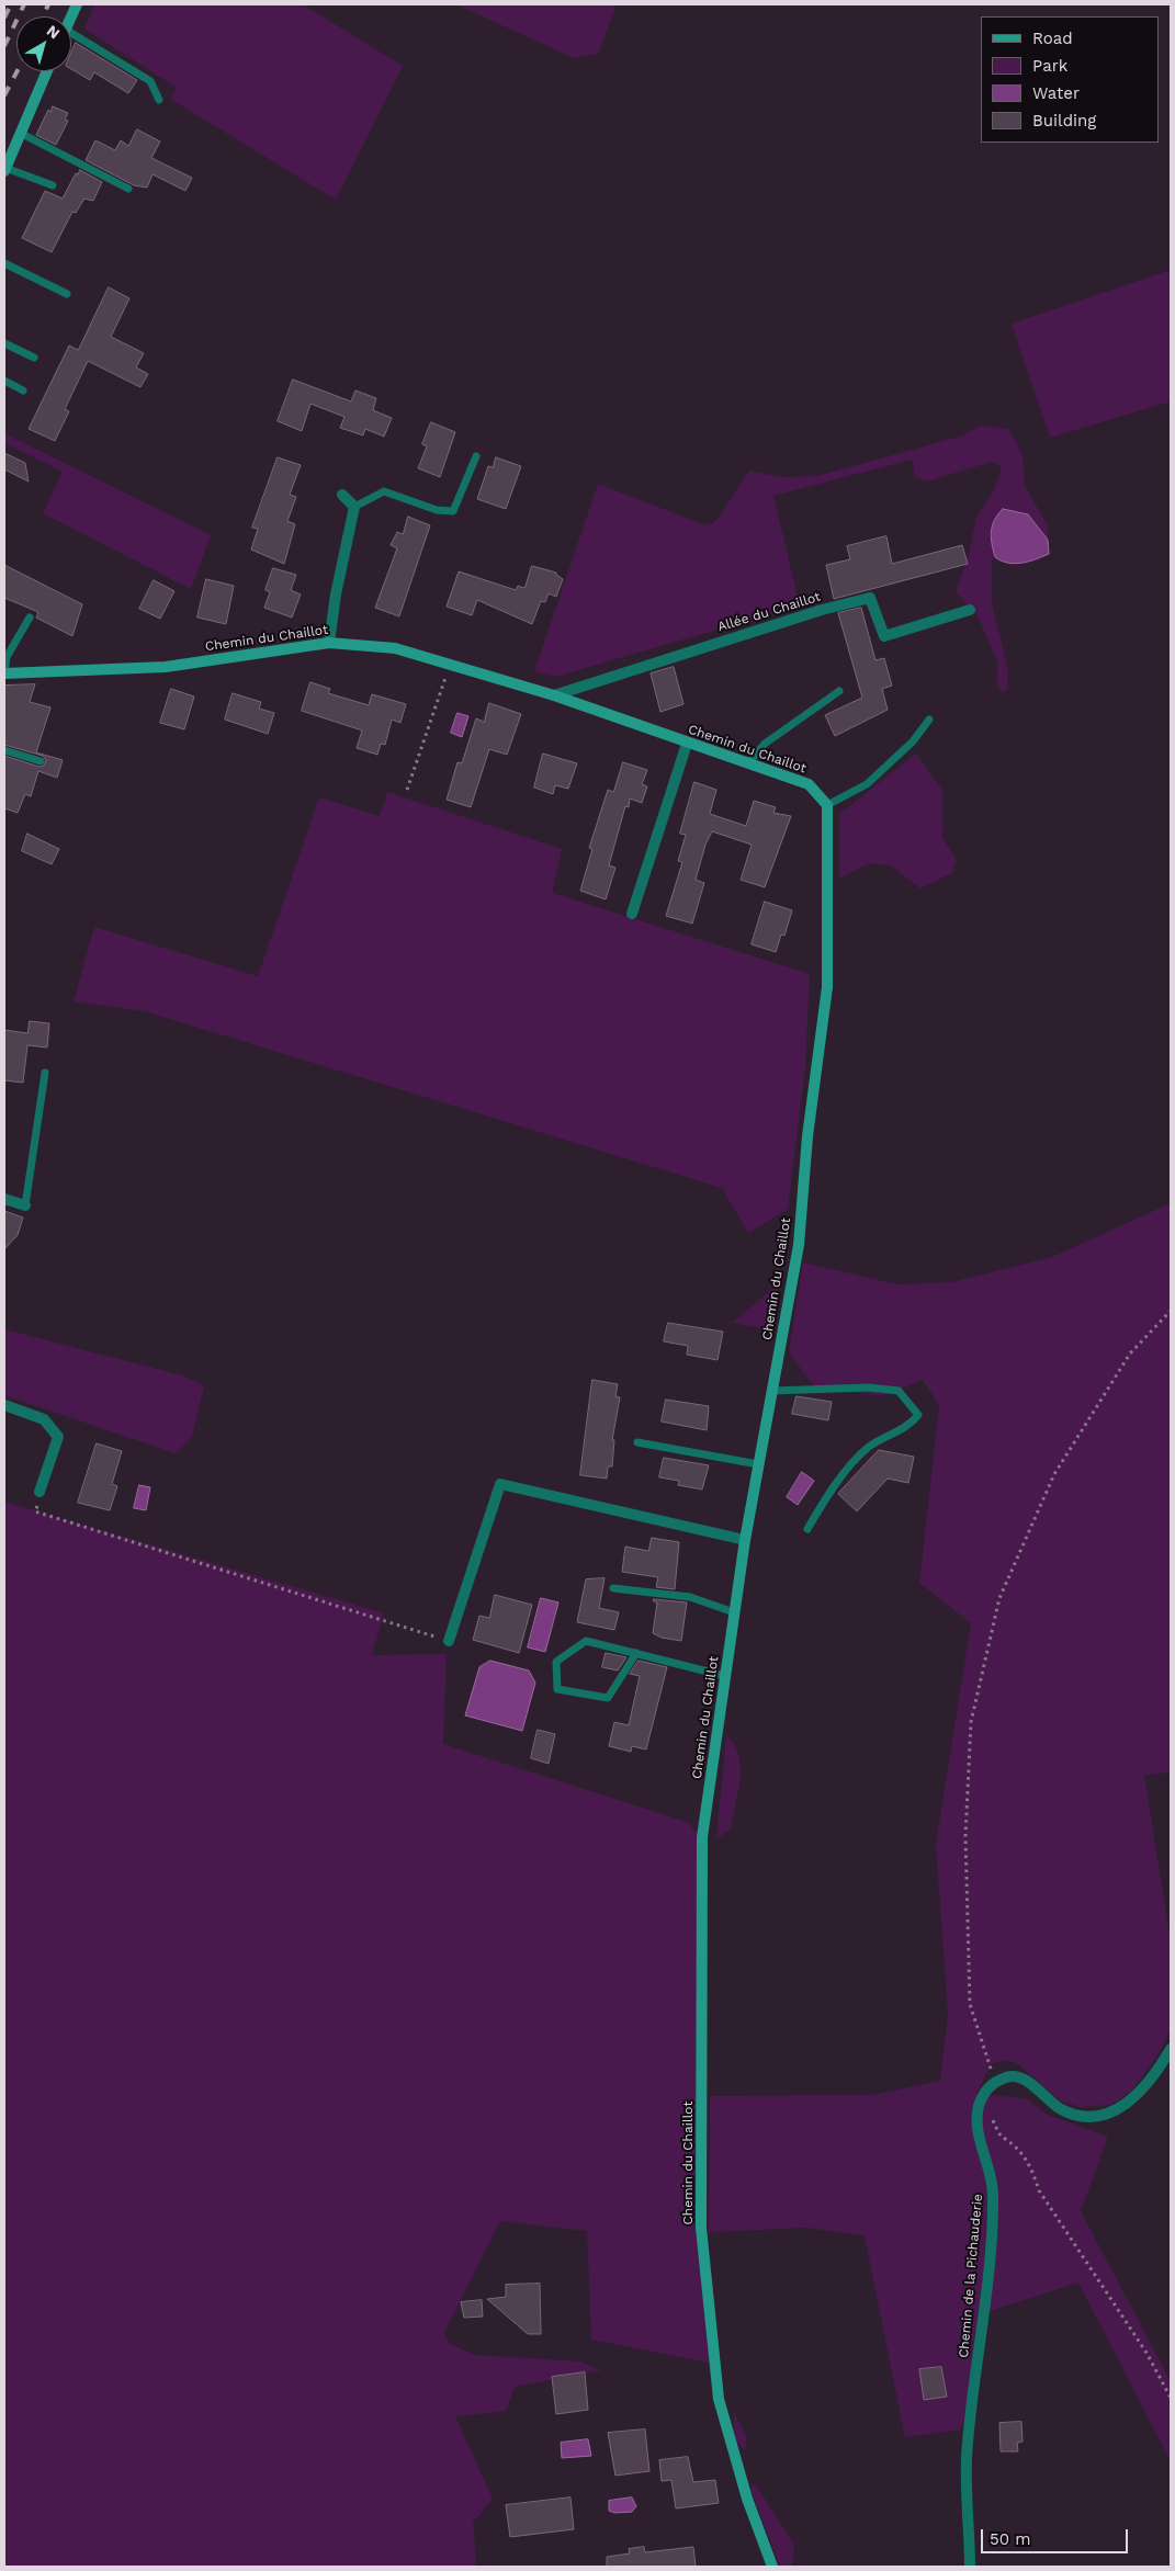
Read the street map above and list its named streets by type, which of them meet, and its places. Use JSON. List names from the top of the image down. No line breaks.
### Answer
{"streets":{"street":["Allée du Chaillot","Chemin du Chaillot","Chemin de la Pichauderie"]},"crossings":[["Allée du Chaillot","Chemin du Chaillot"]],"legend":["Road","Park","Water","Building"],"scale_bar":"50 m","north":"top right"}
